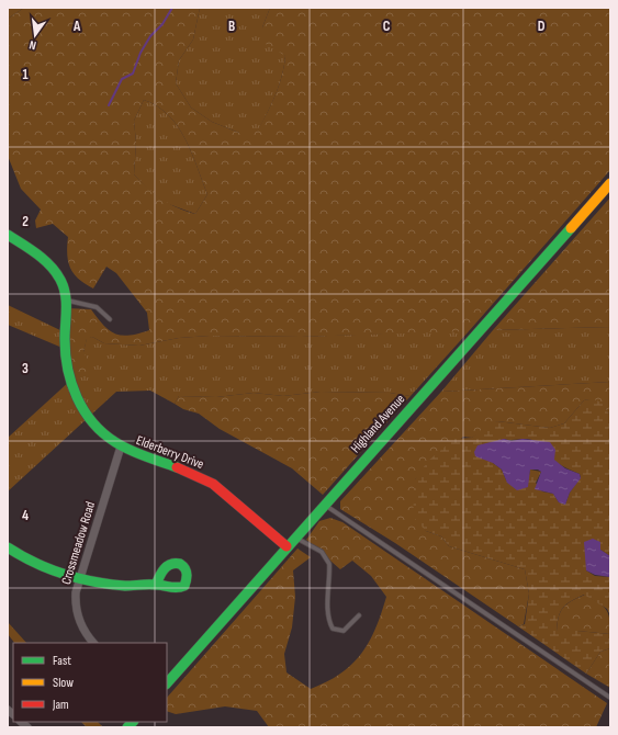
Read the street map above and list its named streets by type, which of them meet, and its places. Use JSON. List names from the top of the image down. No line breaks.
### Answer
{"streets":{"street":["Highland Avenue","Elderberry Drive","Crossmeadow Road"]},"crossings":[["Highland Avenue","Elderberry Drive"],["Elderberry Drive","Crossmeadow Road"]],"legend":["Fast","Slow","Jam"],"north":"bottom","grid":{"columns":["A","B","C","D"],"rows":["1","2","3","4"]}}
